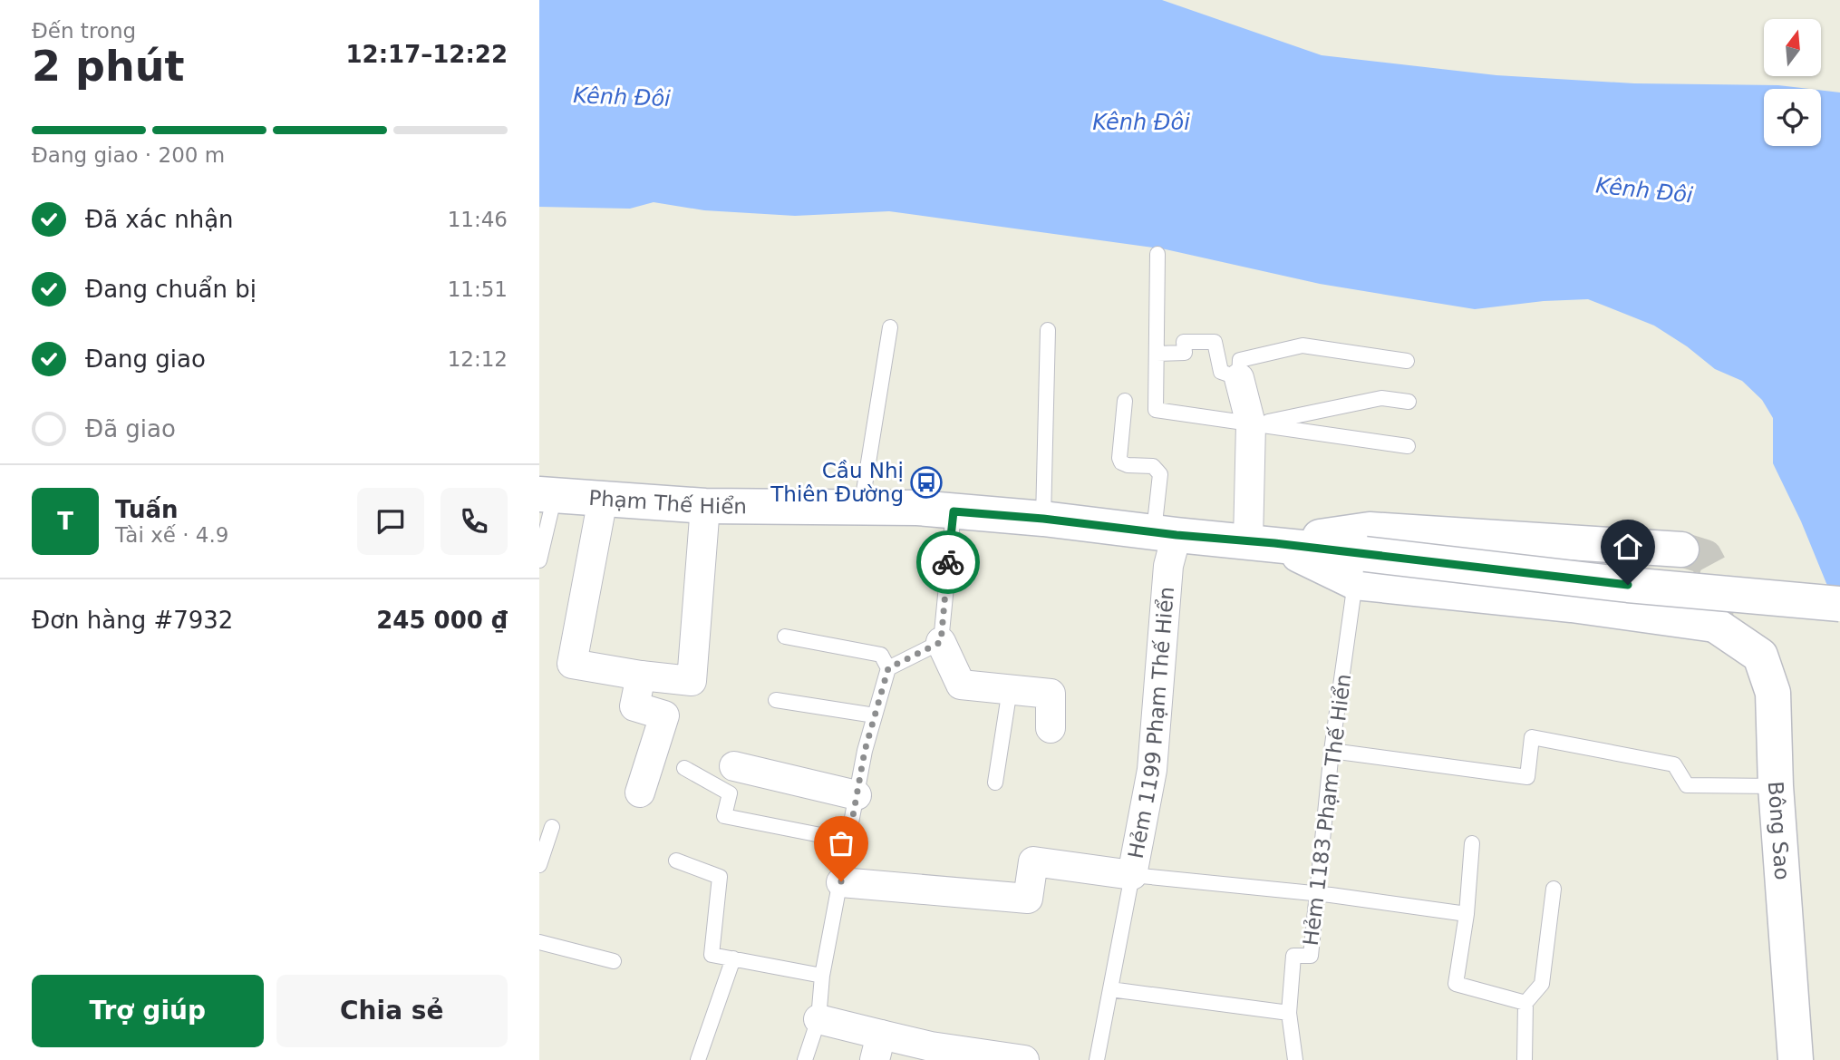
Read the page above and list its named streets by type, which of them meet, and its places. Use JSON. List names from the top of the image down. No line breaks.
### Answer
{"streets":{"main road":["Phạm Thế Hiển","Bông Sao"],"street":["Hẻm 1199 Phạm Thế Hiển"],"lane":["Hẻm 1183 Phạm Thế Hiển"]},"crossings":[["Phạm Thế Hiển","Hẻm 1199 Phạm Thế Hiển"],["Phạm Thế Hiển","Hẻm 1183 Phạm Thế Hiển"],["Phạm Thế Hiển","Bông Sao"],["Hẻm 1183 Phạm Thế Hiển","Bông Sao"]],"water":["Kênh Đôi"],"places":{"bus stop":["Cầu Nhị Thiên Đường"]},"north":"top","page":{"heading":["2 phút","Đến trong","12:17–12:22"],"panel":["Tuấn","Tài xế · 4.9","Đơn hàng #7932","245 000 ₫"],"bar":"Đang giao · 200 m","list":[["Đã xác nhận","11:46"],["Đang chuẩn bị","11:51"],["Đang giao","12:12"],"Đã giao"],"round":"T","buttons":["Trợ giúp","Chia sẻ"]}}
